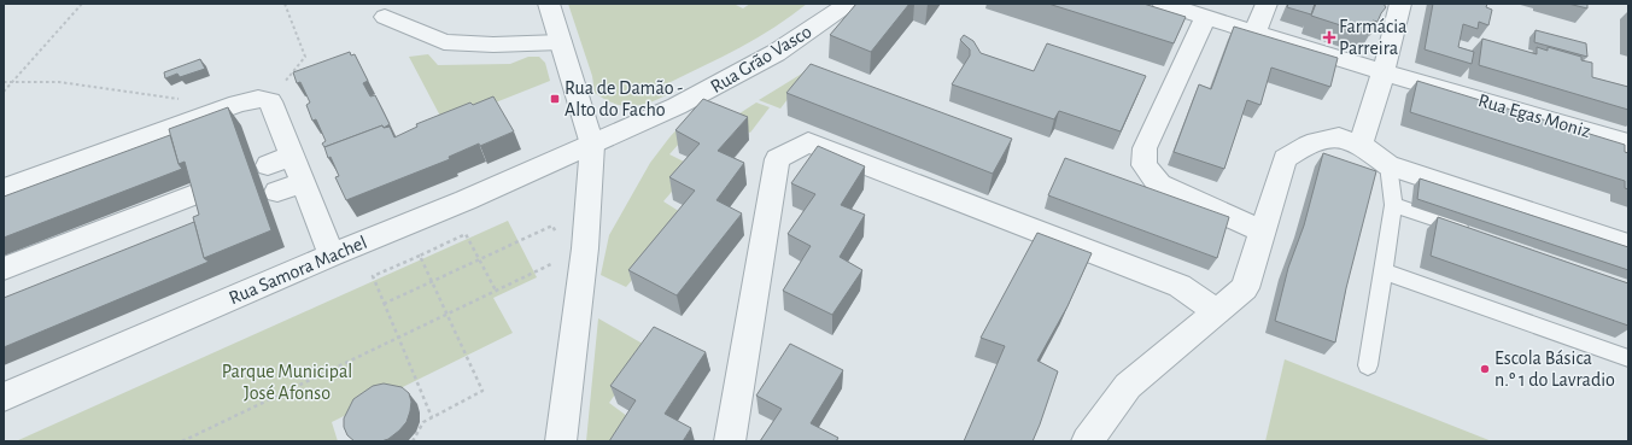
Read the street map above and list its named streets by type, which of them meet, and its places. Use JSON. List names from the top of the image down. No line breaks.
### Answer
{"streets":{"street":["Rua Grão Vasco","Rua Egas Moniz","Rua Samora Machel"]},"crossings":[["Rua Grão Vasco","Rua Samora Machel"]],"parks":["Parque Municipal José Afonso"],"places":{"health":["Farmácia Parreira"],"transit":["Rua de Damão - Alto do Facho"],"other":["Escola Básica n.º 1 do Lavradio"]}}
